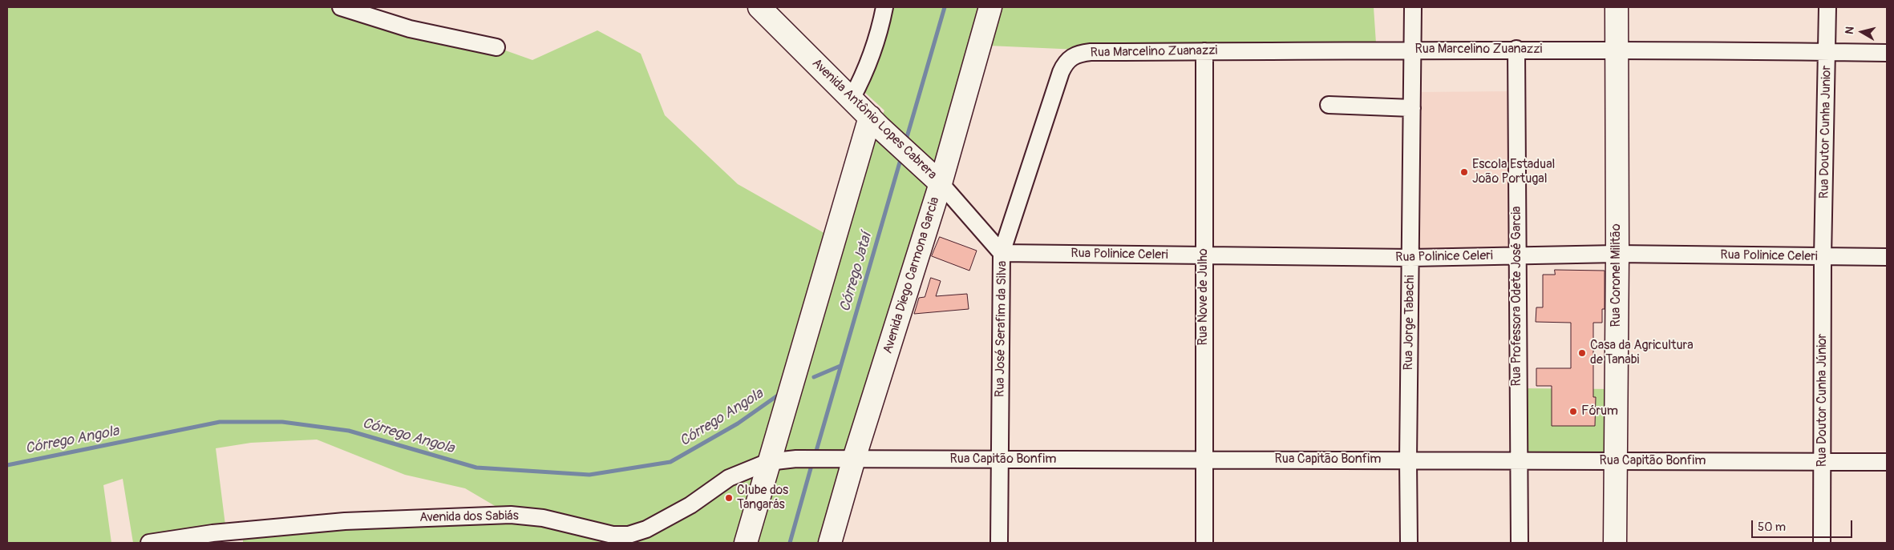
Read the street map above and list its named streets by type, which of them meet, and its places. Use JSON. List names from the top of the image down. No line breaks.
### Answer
{"streets":{"main road":["Avenida Antônio Lopes Cabrera","Avenida Diego Carmona Garcia","Rua Coronel Militão"],"street":["Rua Marcelino Zuanazzi","Rua Doutor Cunha Junior","Rua Polinice Celeri","Rua Professora Odete José Garcia","Rua Nove de Julho","Rua Jorge Tabachi","Rua José Serafim da Silva","Rua Doutor Cunha Júnior","Rua Capitão Bonfim","Avenida dos Sabiás"]},"crossings":[["Rua Marcelino Zuanazzi","Rua Doutor Cunha Junior"],["Rua Marcelino Zuanazzi","Rua Coronel Militão"],["Rua Marcelino Zuanazzi","Rua Professora Odete José Garcia"],["Rua Marcelino Zuanazzi","Rua Nove de Julho"],["Rua Marcelino Zuanazzi","Rua Jorge Tabachi"],["Rua Marcelino Zuanazzi","Rua José Serafim da Silva"],["Avenida Antônio Lopes Cabrera","Rua Polinice Celeri"],["Avenida Antônio Lopes Cabrera","Avenida Diego Carmona Garcia"],["Avenida Antônio Lopes Cabrera","Rua José Serafim da Silva"],["Rua Doutor Cunha Junior","Rua Polinice Celeri"],["Rua Doutor Cunha Junior","Rua Doutor Cunha Júnior"],["Rua Polinice Celeri","Rua Coronel Militão"],["Rua Polinice Celeri","Rua Professora Odete José Garcia"],["Rua Polinice Celeri","Rua Nove de Julho"],["Rua Polinice Celeri","Rua Jorge Tabachi"],["Rua Polinice Celeri","Rua José Serafim da Silva"],["Rua Polinice Celeri","Rua Doutor Cunha Júnior"],["Avenida Diego Carmona Garcia","Rua Capitão Bonfim"],["Rua Coronel Militão","Rua Capitão Bonfim"],["Rua Professora Odete José Garcia","Rua Capitão Bonfim"],["Rua Nove de Julho","Rua Capitão Bonfim"],["Rua Jorge Tabachi","Rua Capitão Bonfim"],["Rua José Serafim da Silva","Rua Capitão Bonfim"],["Rua Doutor Cunha Júnior","Rua Capitão Bonfim"],["Rua Capitão Bonfim","Avenida dos Sabiás"]],"water":["Córrego Jataí","Córrego Angola"],"places":["Escola Estadual João Portugal","Casa da Agricultura de Tanabi","Fórum","Clube dos Tangarás"],"scale_bar":"50 m","north":"left"}
